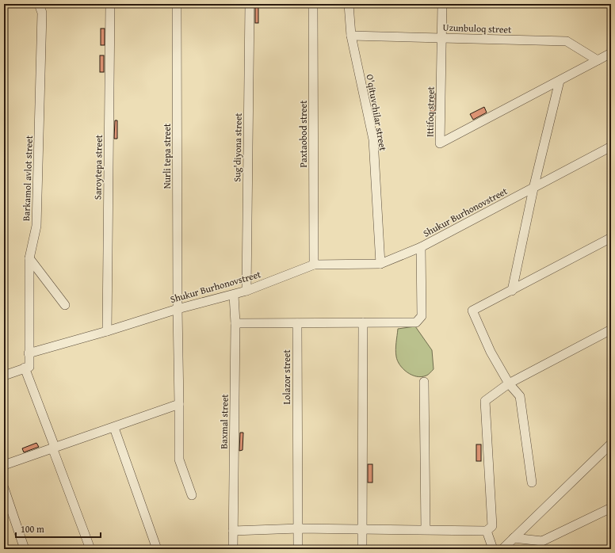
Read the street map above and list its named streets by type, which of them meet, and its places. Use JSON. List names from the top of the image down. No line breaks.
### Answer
{"streets":{"street":["Uzunbuloq street","Ittifoq street","O'qituvchilar street","Paxtaobod street","Sug'diyona street","Nurli tepa street","Saroytepa street","Barkamol avlot street","Shukur Burhonovstreet","Lolazor street","Baxmal street"]},"crossings":[["Uzunbuloq street","Ittifoq street"],["Uzunbuloq street","O'qituvchilar street"],["O'qituvchilar street","Shukur Burhonovstreet"],["Paxtaobod street","Shukur Burhonovstreet"],["Sug'diyona street","Shukur Burhonovstreet"],["Nurli tepa street","Shukur Burhonovstreet"],["Saroytepa street","Shukur Burhonovstreet"],["Barkamol avlot street","Shukur Burhonovstreet"],["Shukur Burhonovstreet","Baxmal street"]],"scale_bar":"100 m"}
